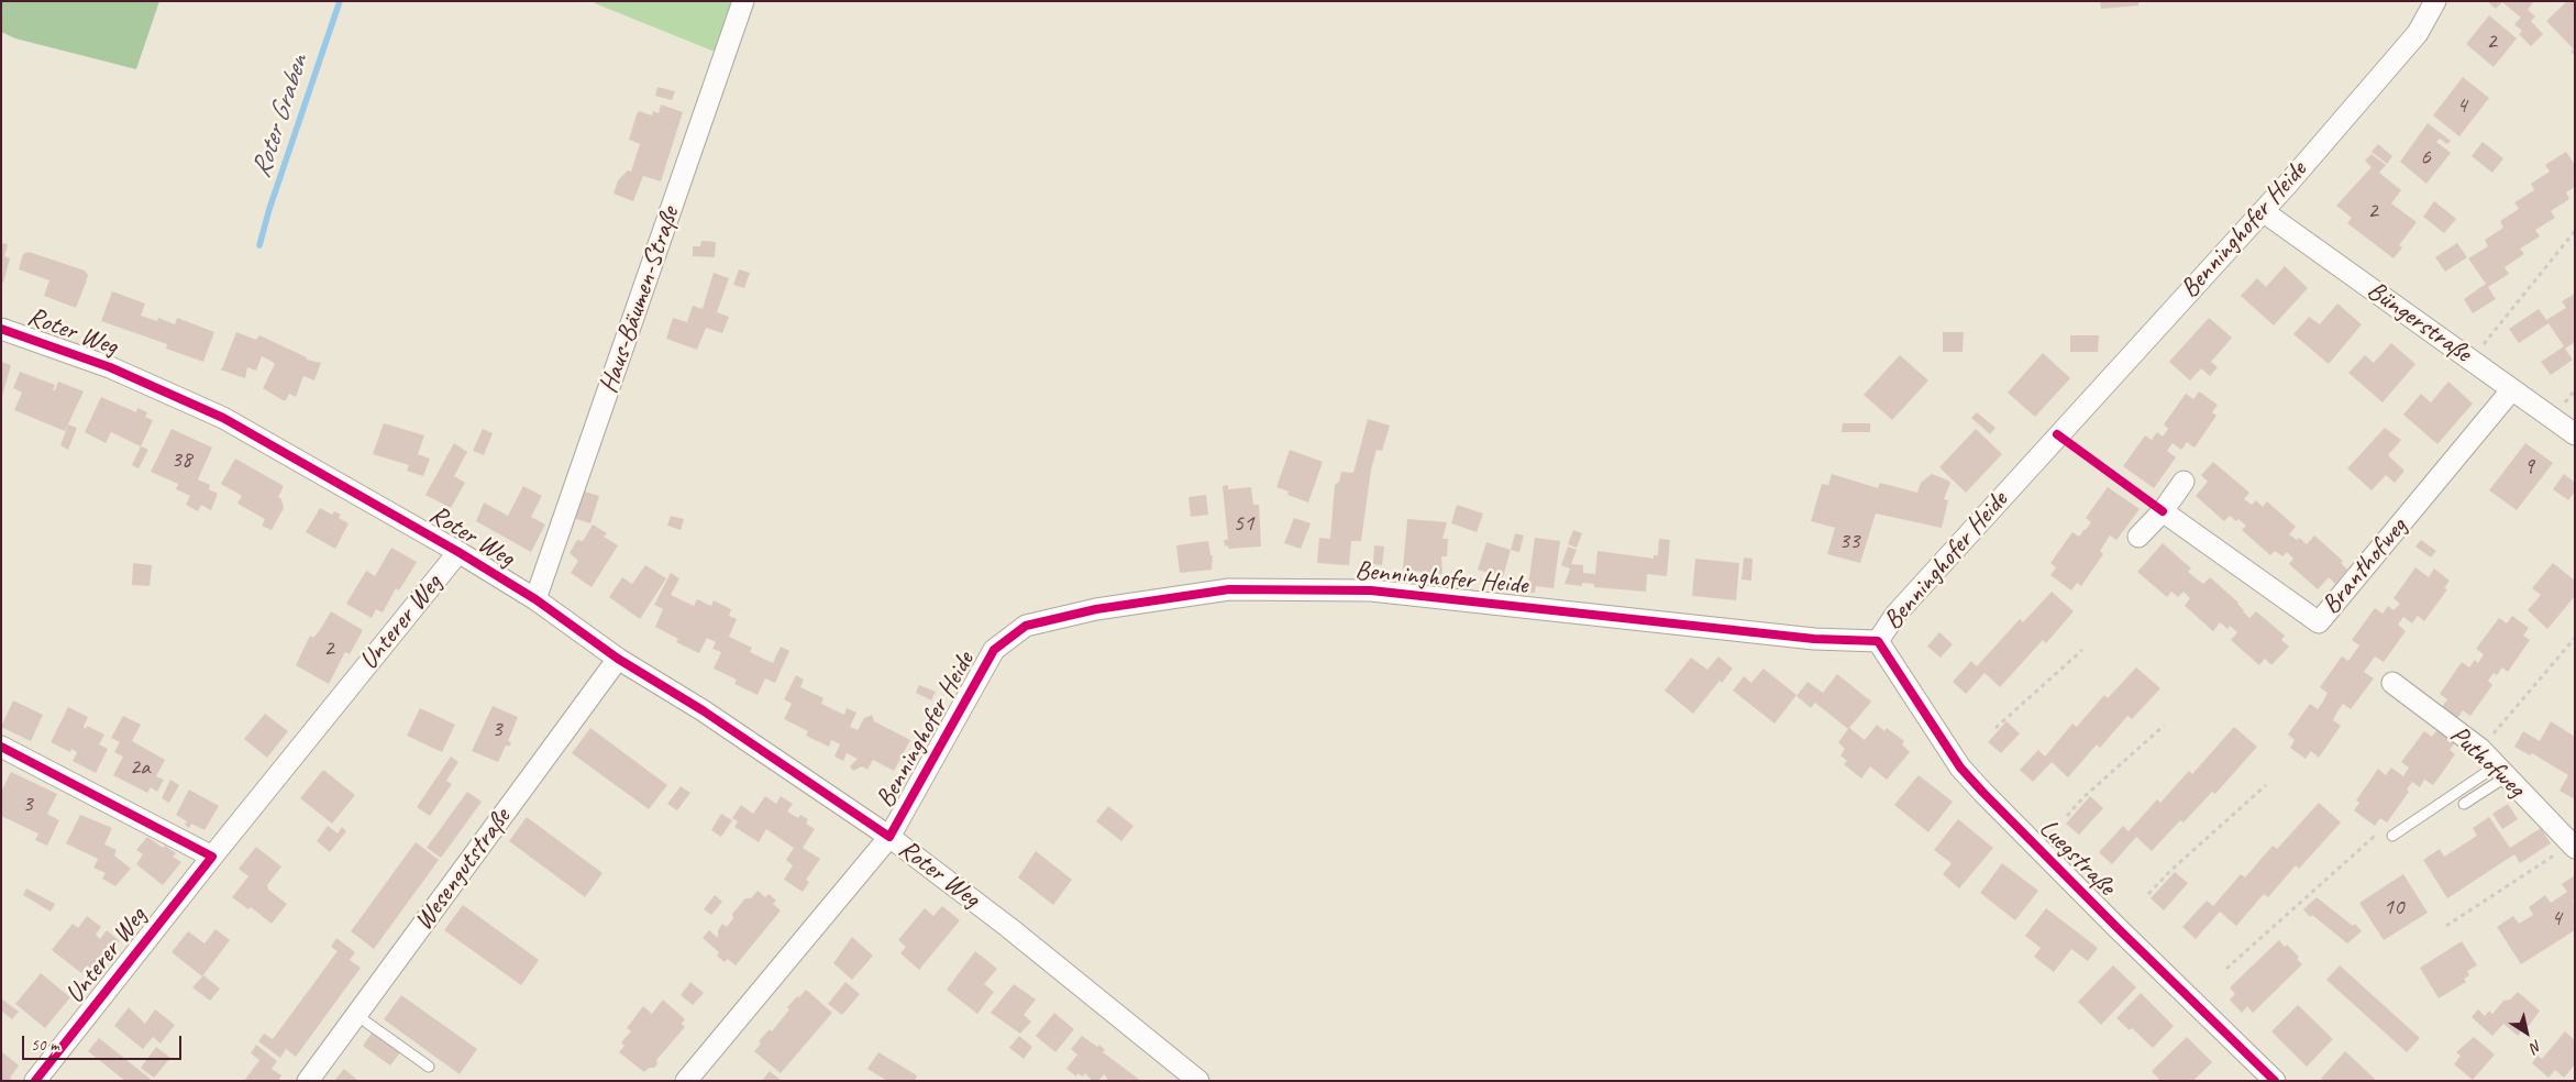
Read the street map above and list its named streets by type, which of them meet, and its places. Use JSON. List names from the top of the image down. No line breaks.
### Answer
{"streets":{"street":["Benninghofer Heide","Haus-Bäumen-Straße","Büngerstraße","Roter Weg","Branthofweg","Unterer Weg","Puthofweg","Luegstraße","Wesengutstraße"]},"crossings":[["Benninghofer Heide","Büngerstraße"],["Benninghofer Heide","Roter Weg"],["Benninghofer Heide","Luegstraße"],["Haus-Bäumen-Straße","Roter Weg"],["Büngerstraße","Branthofweg"],["Roter Weg","Unterer Weg"],["Roter Weg","Wesengutstraße"]],"water":["Roter Graben"],"house_numbers":["2","4","6","2","38","9","51","33","2","3","2a","3","10","4"],"scale_bar":"50 m","north":"bottom right"}
